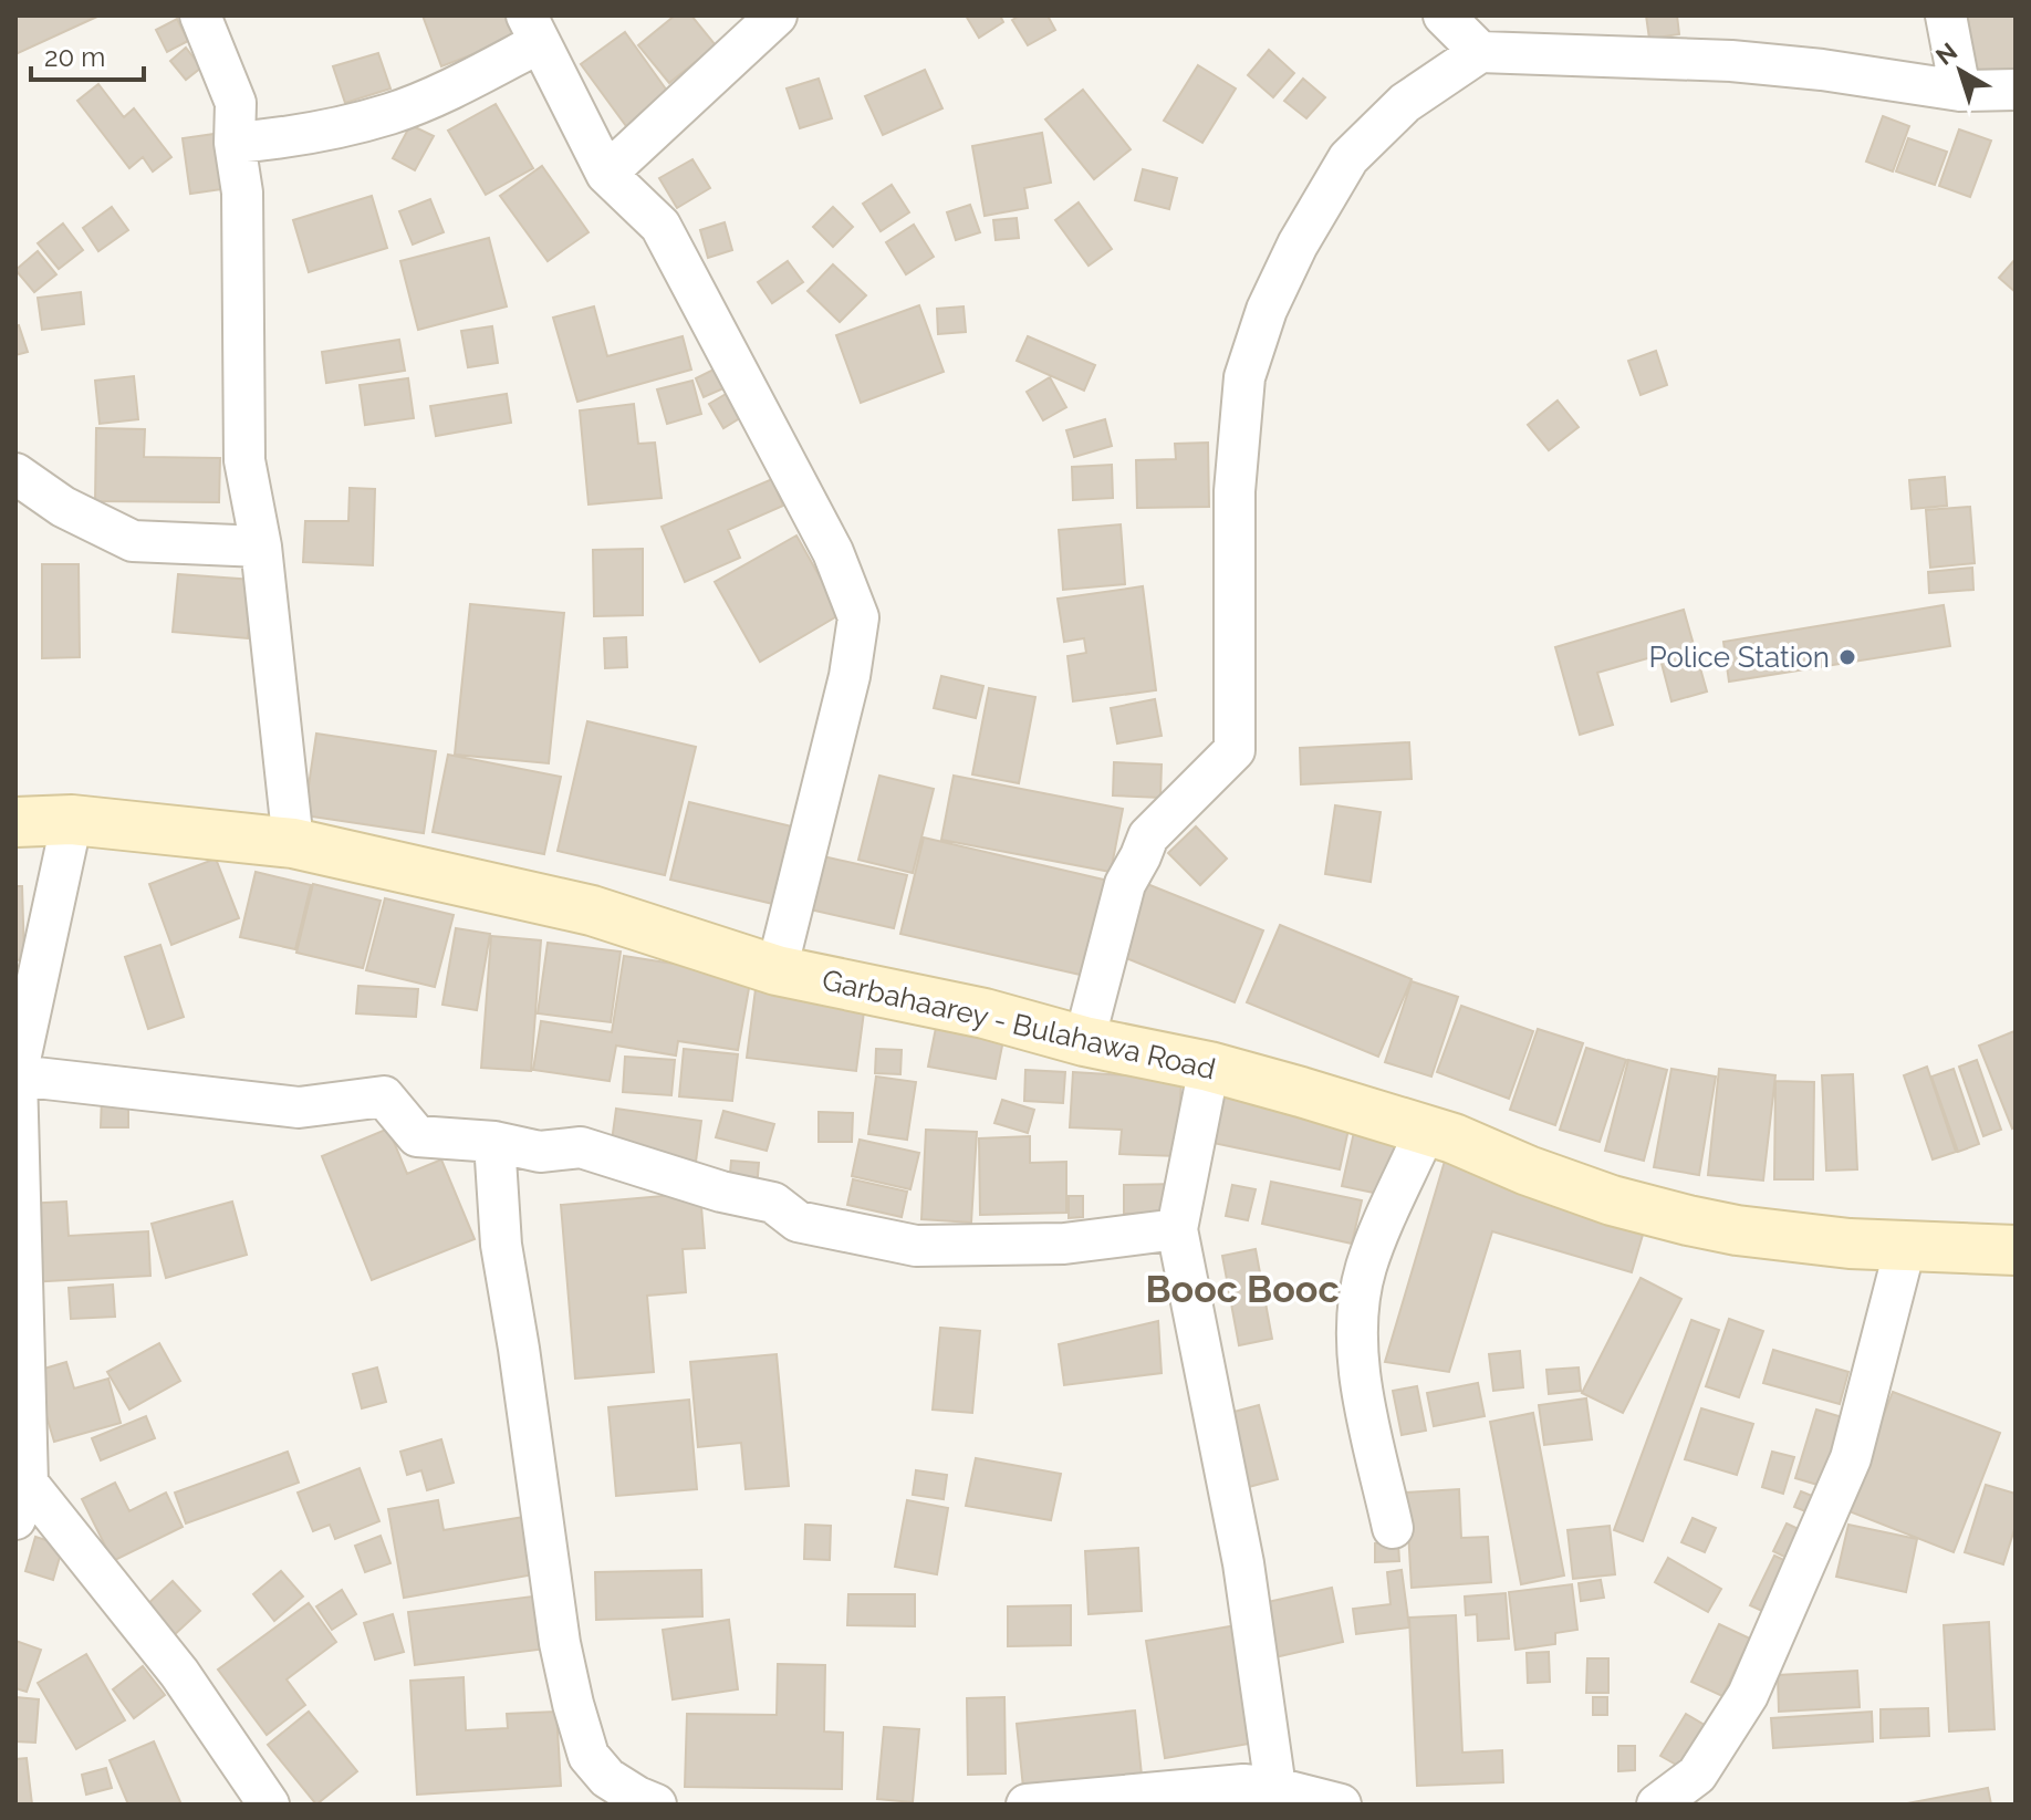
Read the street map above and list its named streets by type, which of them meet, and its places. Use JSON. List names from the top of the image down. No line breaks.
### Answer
{"streets":{"main road":["Garbahaarey - Bulahawa Road"]},"districts":["Booc Booc"],"places":["Police Station"],"scale_bar":"20 m","north":"top left"}
